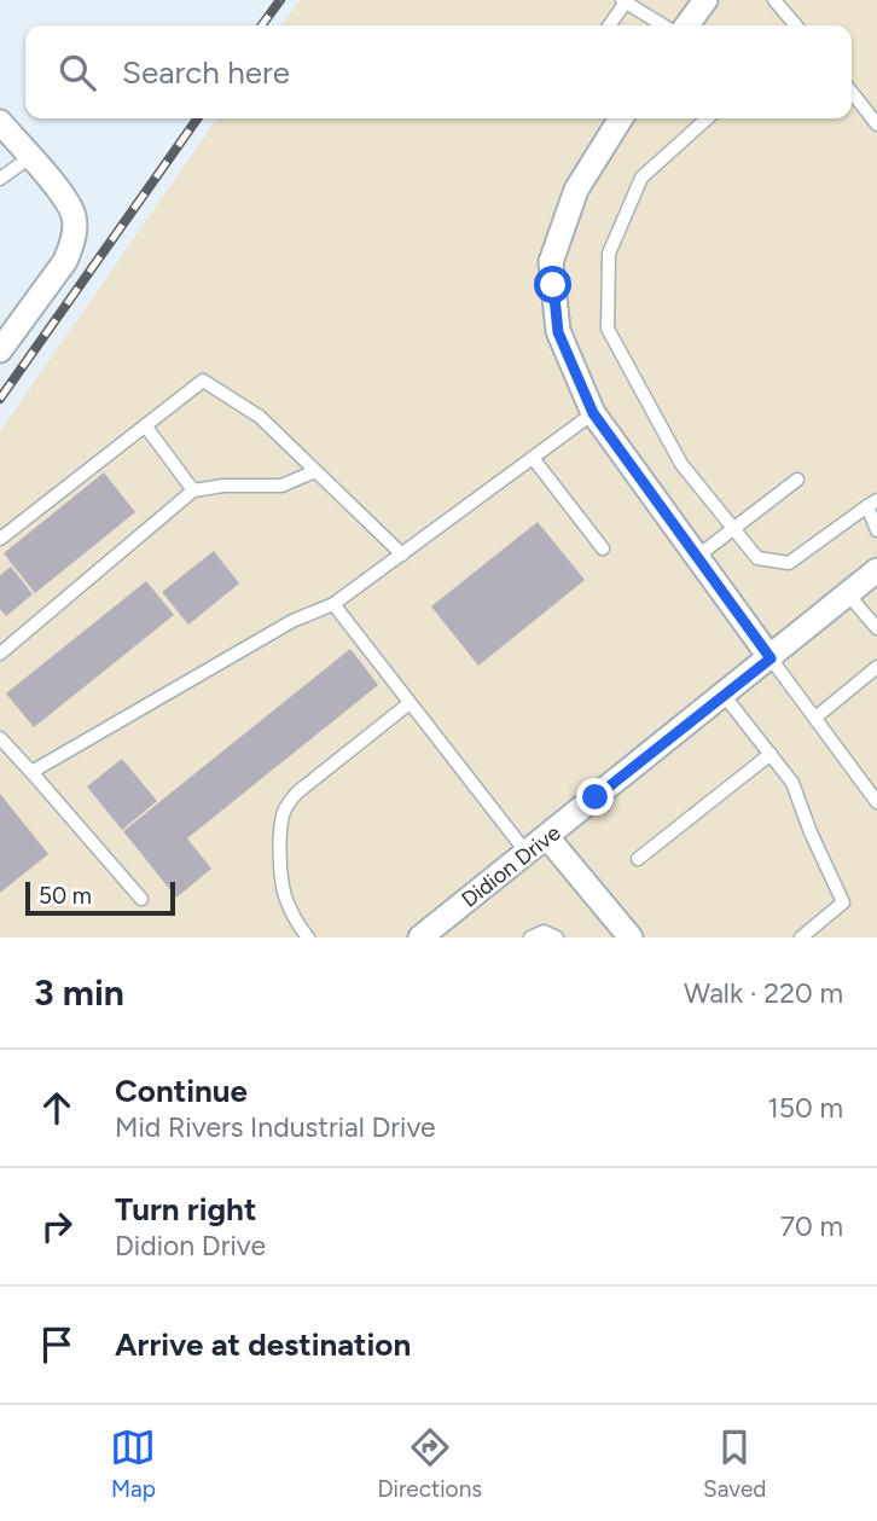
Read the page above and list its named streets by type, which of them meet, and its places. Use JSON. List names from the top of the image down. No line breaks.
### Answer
{"streets":{"street":["Didion Drive"]},"scale_bar":"50 m","page":{"search":"Search here","scale":"50 m","heading":["3 min","Walk · 220 m"],"list":[["Continue","Mid Rivers Industrial Drive","150 m"],["Turn right","Didion Drive","70 m"],"Arrive at destination"],"nav":["Map","Directions","Saved"]}}
